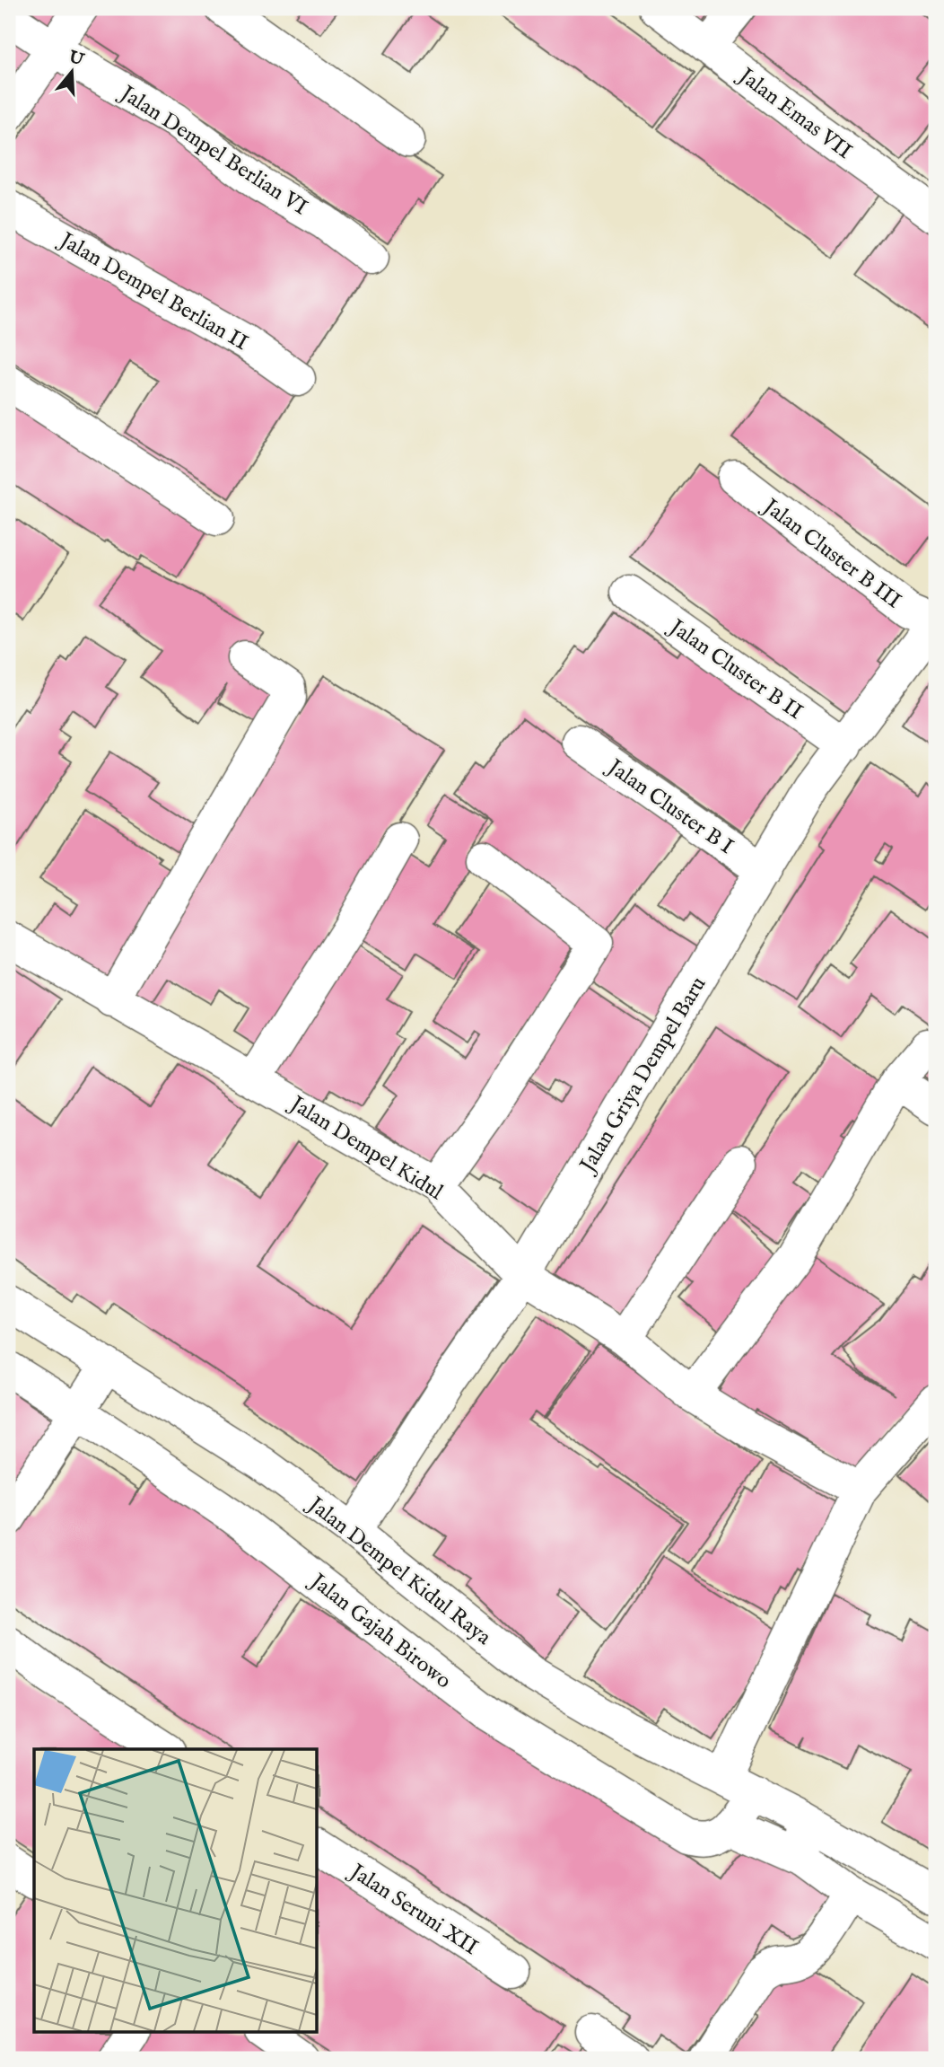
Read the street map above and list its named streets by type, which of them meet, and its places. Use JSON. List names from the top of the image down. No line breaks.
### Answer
{"streets":{"street":["Jalan Emas VII","Jalan Dempel Berlian VI","Jalan Dempel Berlian II","Jalan Cluster B III","Jalan Cluster B II","Jalan Cluster B I","Jalan Griya Dempel Baru","Jalan Dempel Kidul","Jalan Dempel Kidul Raya","Jalan Gajah Birowo","Jalan Seruni XII"]},"crossings":[["Jalan Cluster B III","Jalan Griya Dempel Baru"],["Jalan Cluster B II","Jalan Griya Dempel Baru"],["Jalan Cluster B I","Jalan Griya Dempel Baru"],["Jalan Griya Dempel Baru","Jalan Dempel Kidul"],["Jalan Griya Dempel Baru","Jalan Dempel Kidul Raya"],["Jalan Dempel Kidul Raya","Jalan Gajah Birowo"]],"north":"top"}
